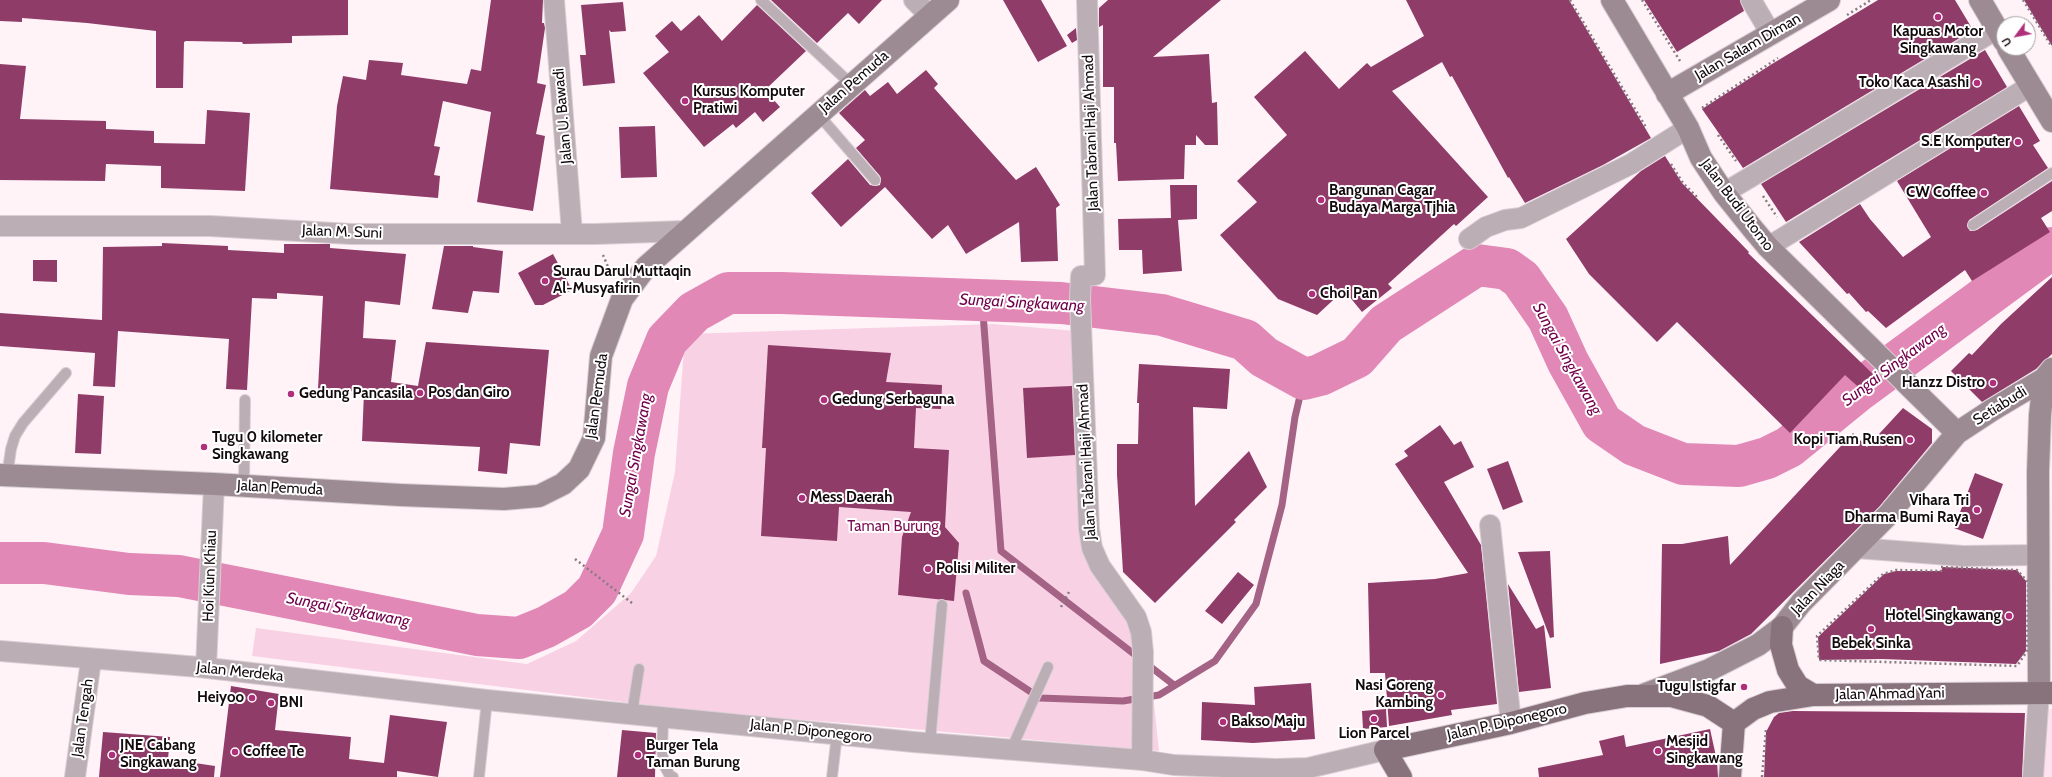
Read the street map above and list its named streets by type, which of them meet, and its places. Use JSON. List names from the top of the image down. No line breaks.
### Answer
{"streets":{"main road":["Jalan Salam Diman","Jalan Pemuda","Jalan Budi Utomo","Setiabudi","Jalan Niaga","Jalan Ahmad Yani","Jalan P. Diponegoro"],"street":["Jalan U. Bawadi","Jalan Tabrani Haji Ahmad","Jalan M. Suni","Hoi Kiun Khiau","Jalan Merdeka","Jalan Tengah"]},"crossings":[["Jalan Salam Diman","Jalan Budi Utomo"],["Jalan Pemuda","Jalan M. Suni"],["Jalan Pemuda","Hoi Kiun Khiau"],["Jalan U. Bawadi","Jalan M. Suni"],["Jalan Tabrani Haji Ahmad","Jalan P. Diponegoro"],["Jalan Budi Utomo","Setiabudi"],["Jalan Budi Utomo","Jalan Niaga"],["Setiabudi","Jalan Niaga"],["Setiabudi","Jalan Ahmad Yani"],["Hoi Kiun Khiau","Jalan Merdeka"],["Jalan Niaga","Jalan P. Diponegoro"],["Jalan Merdeka","Jalan Tengah"],["Jalan Merdeka","Jalan P. Diponegoro"],["Jalan Ahmad Yani","Jalan P. Diponegoro"]],"water":["Sungai Singkawang"],"parks":["Taman Burung"],"places":["Kapuas Motor Singkawang","Toko Kaca Asashi","Kursus Komputer Pratiwi","S.E Komputer","CW Coffee","Bangunan Cagar Budaya Marga Tjhia","Surau Darul Muttaqin Al-Musyafirin","Choi Pan","Hanzz Distro","Pos dan Giro","Gedung Pancasila","Gedung Serbaguna","Kopi Tiam Rusen","Tugu 0 kilometer Singkawang","Mess Daerah","Vihara Tri Dharma Bumi Raya","Polisi Militer","Hotel Singkawang","Bebek Sinka","Tugu Istigfar","Nasi Goreng Kambing","Heiyoo","BNI","Lion Parcel","Bakso Maju","Mesjid Singkawang","Coffee Te","JNE Cabang Singkawang","Burger Tela Taman Burung"],"north":"bottom left"}
